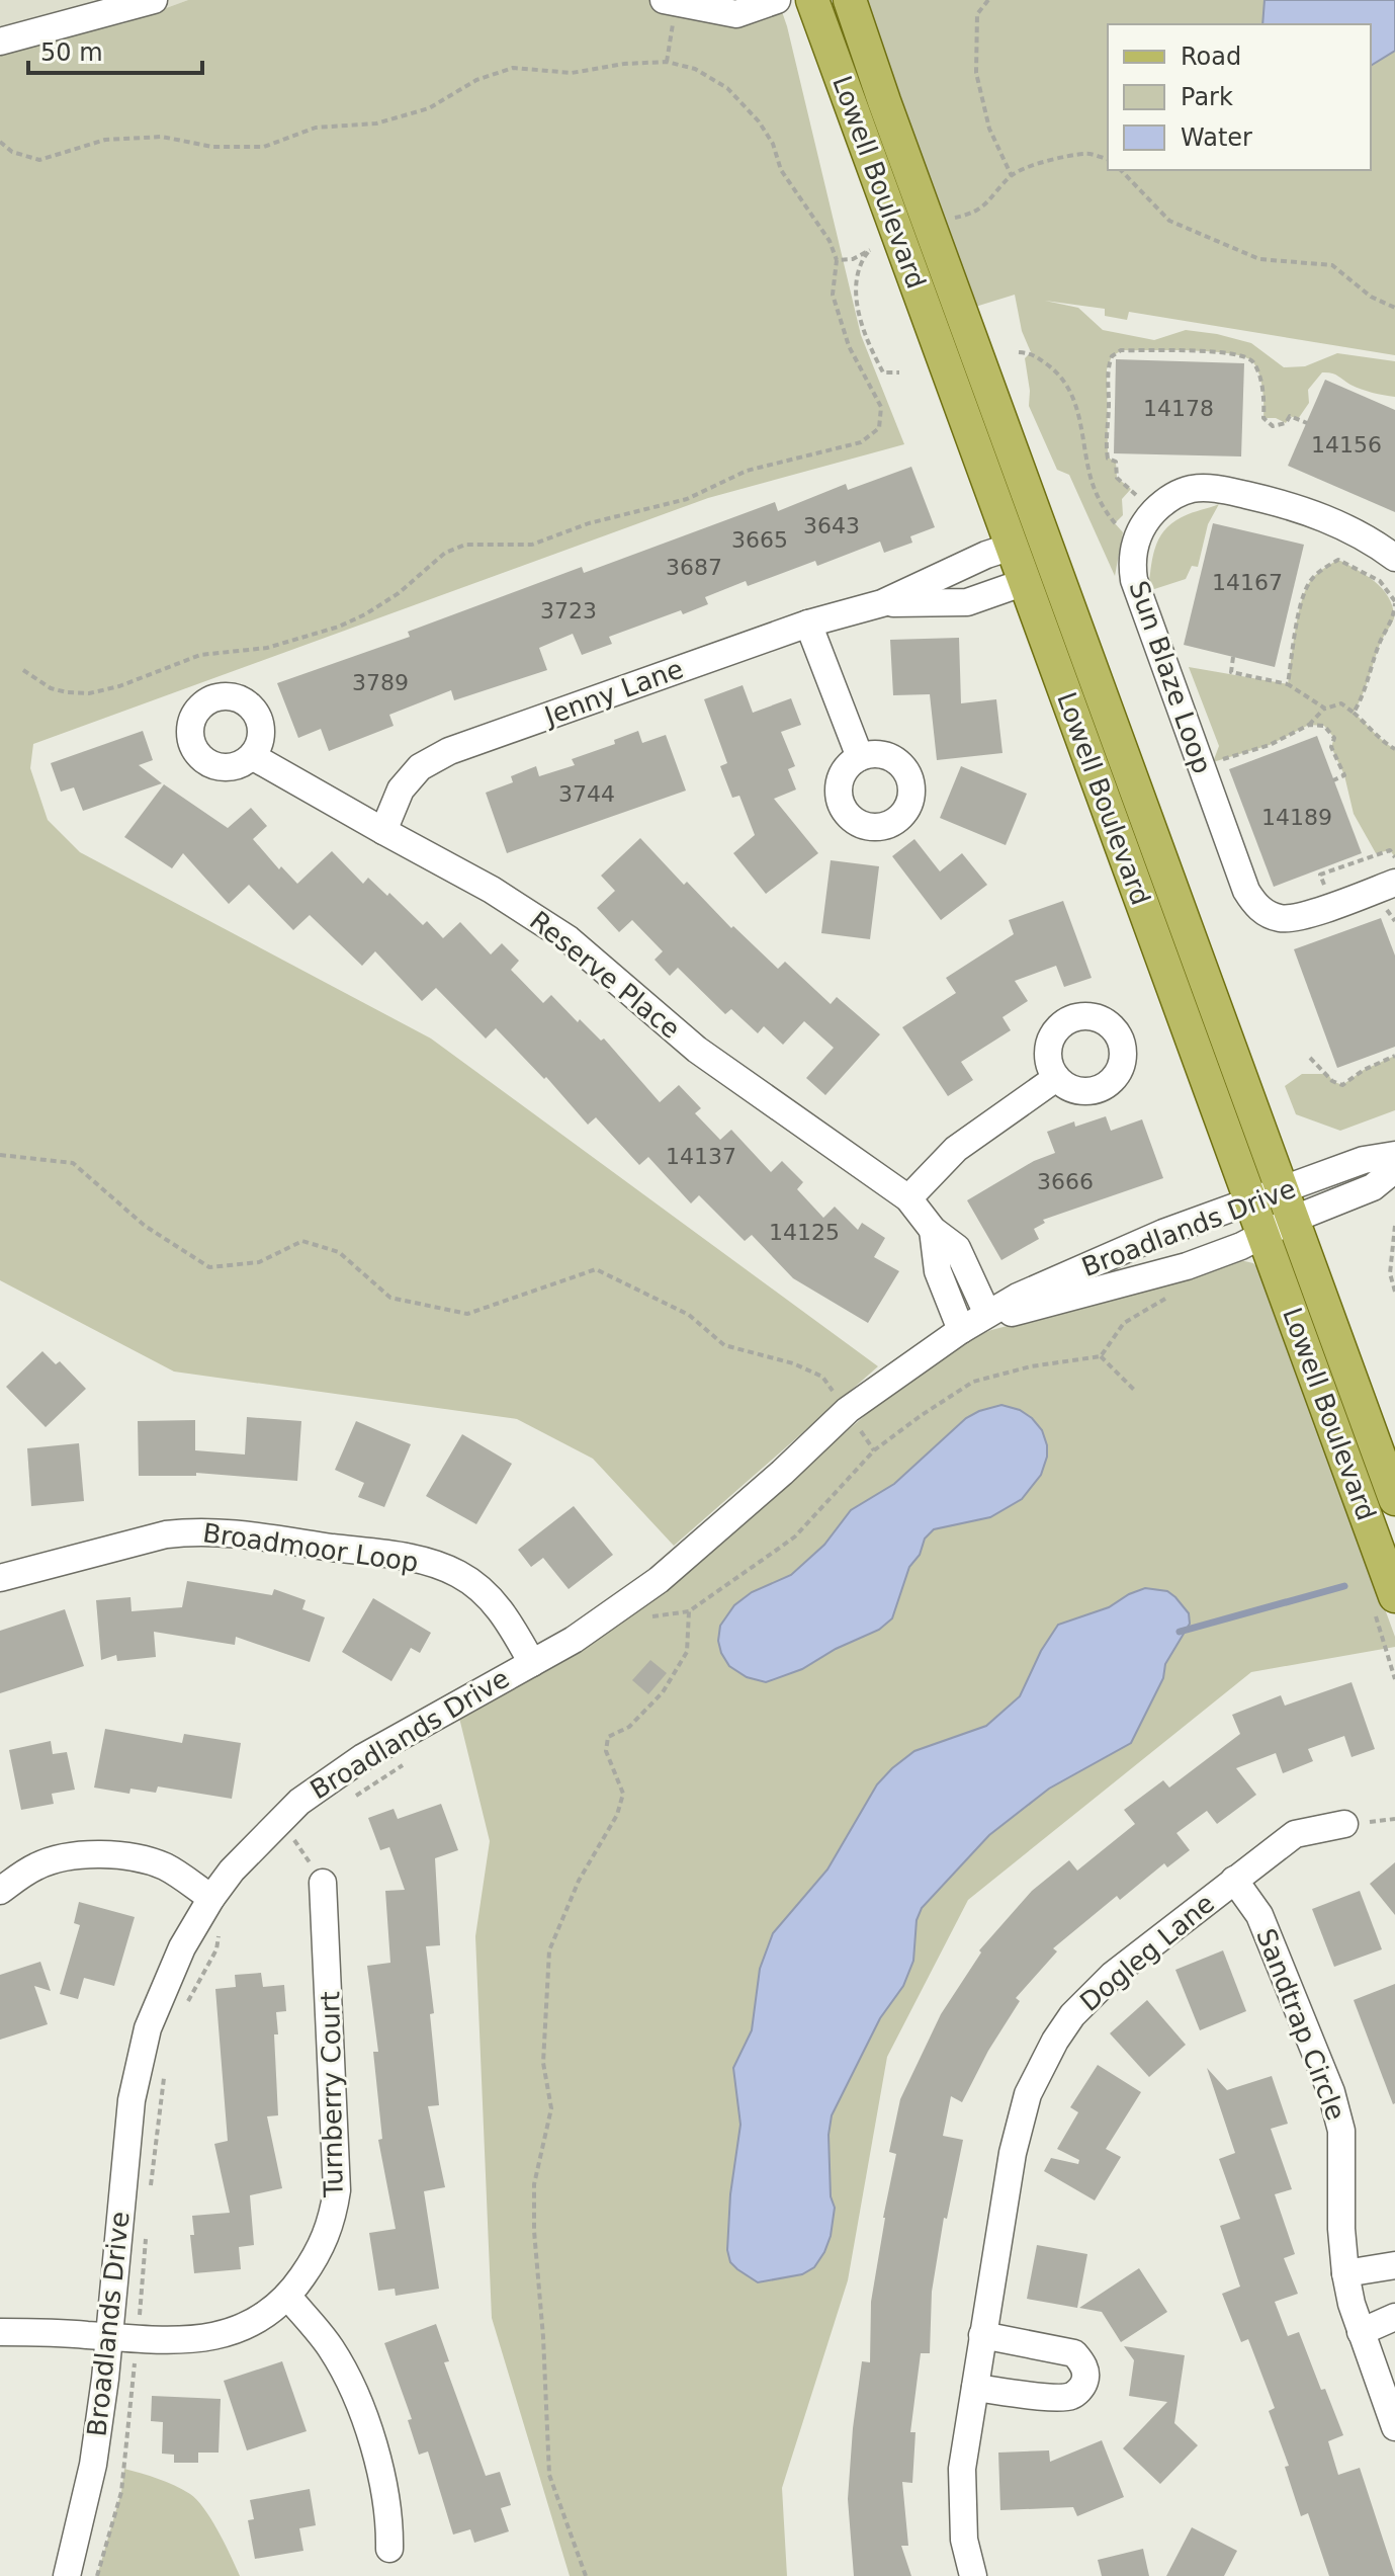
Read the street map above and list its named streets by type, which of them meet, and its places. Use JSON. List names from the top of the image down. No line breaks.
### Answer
{"streets":{"main road":["Lowell Boulevard"],"street":["Sun Blaze Loop","Jenny Lane","Reserve Place","Broadlands Drive","Broadmoor Loop","Dogleg Lane","Sandtrap Circle","Turnberry Court"]},"crossings":[["Lowell Boulevard","Jenny Lane"],["Lowell Boulevard","Broadlands Drive"],["Jenny Lane","Reserve Place"],["Reserve Place","Broadlands Drive"],["Broadlands Drive","Broadmoor Loop"],["Broadlands Drive","Turnberry Court"],["Dogleg Lane","Sandtrap Circle"]],"house_numbers":["14178","14156","3643","3665","3687","14167","3723","3789","3744","14189","14137","3666","14125"],"legend":["Road","Park","Water"],"scale_bar":"50 m"}
